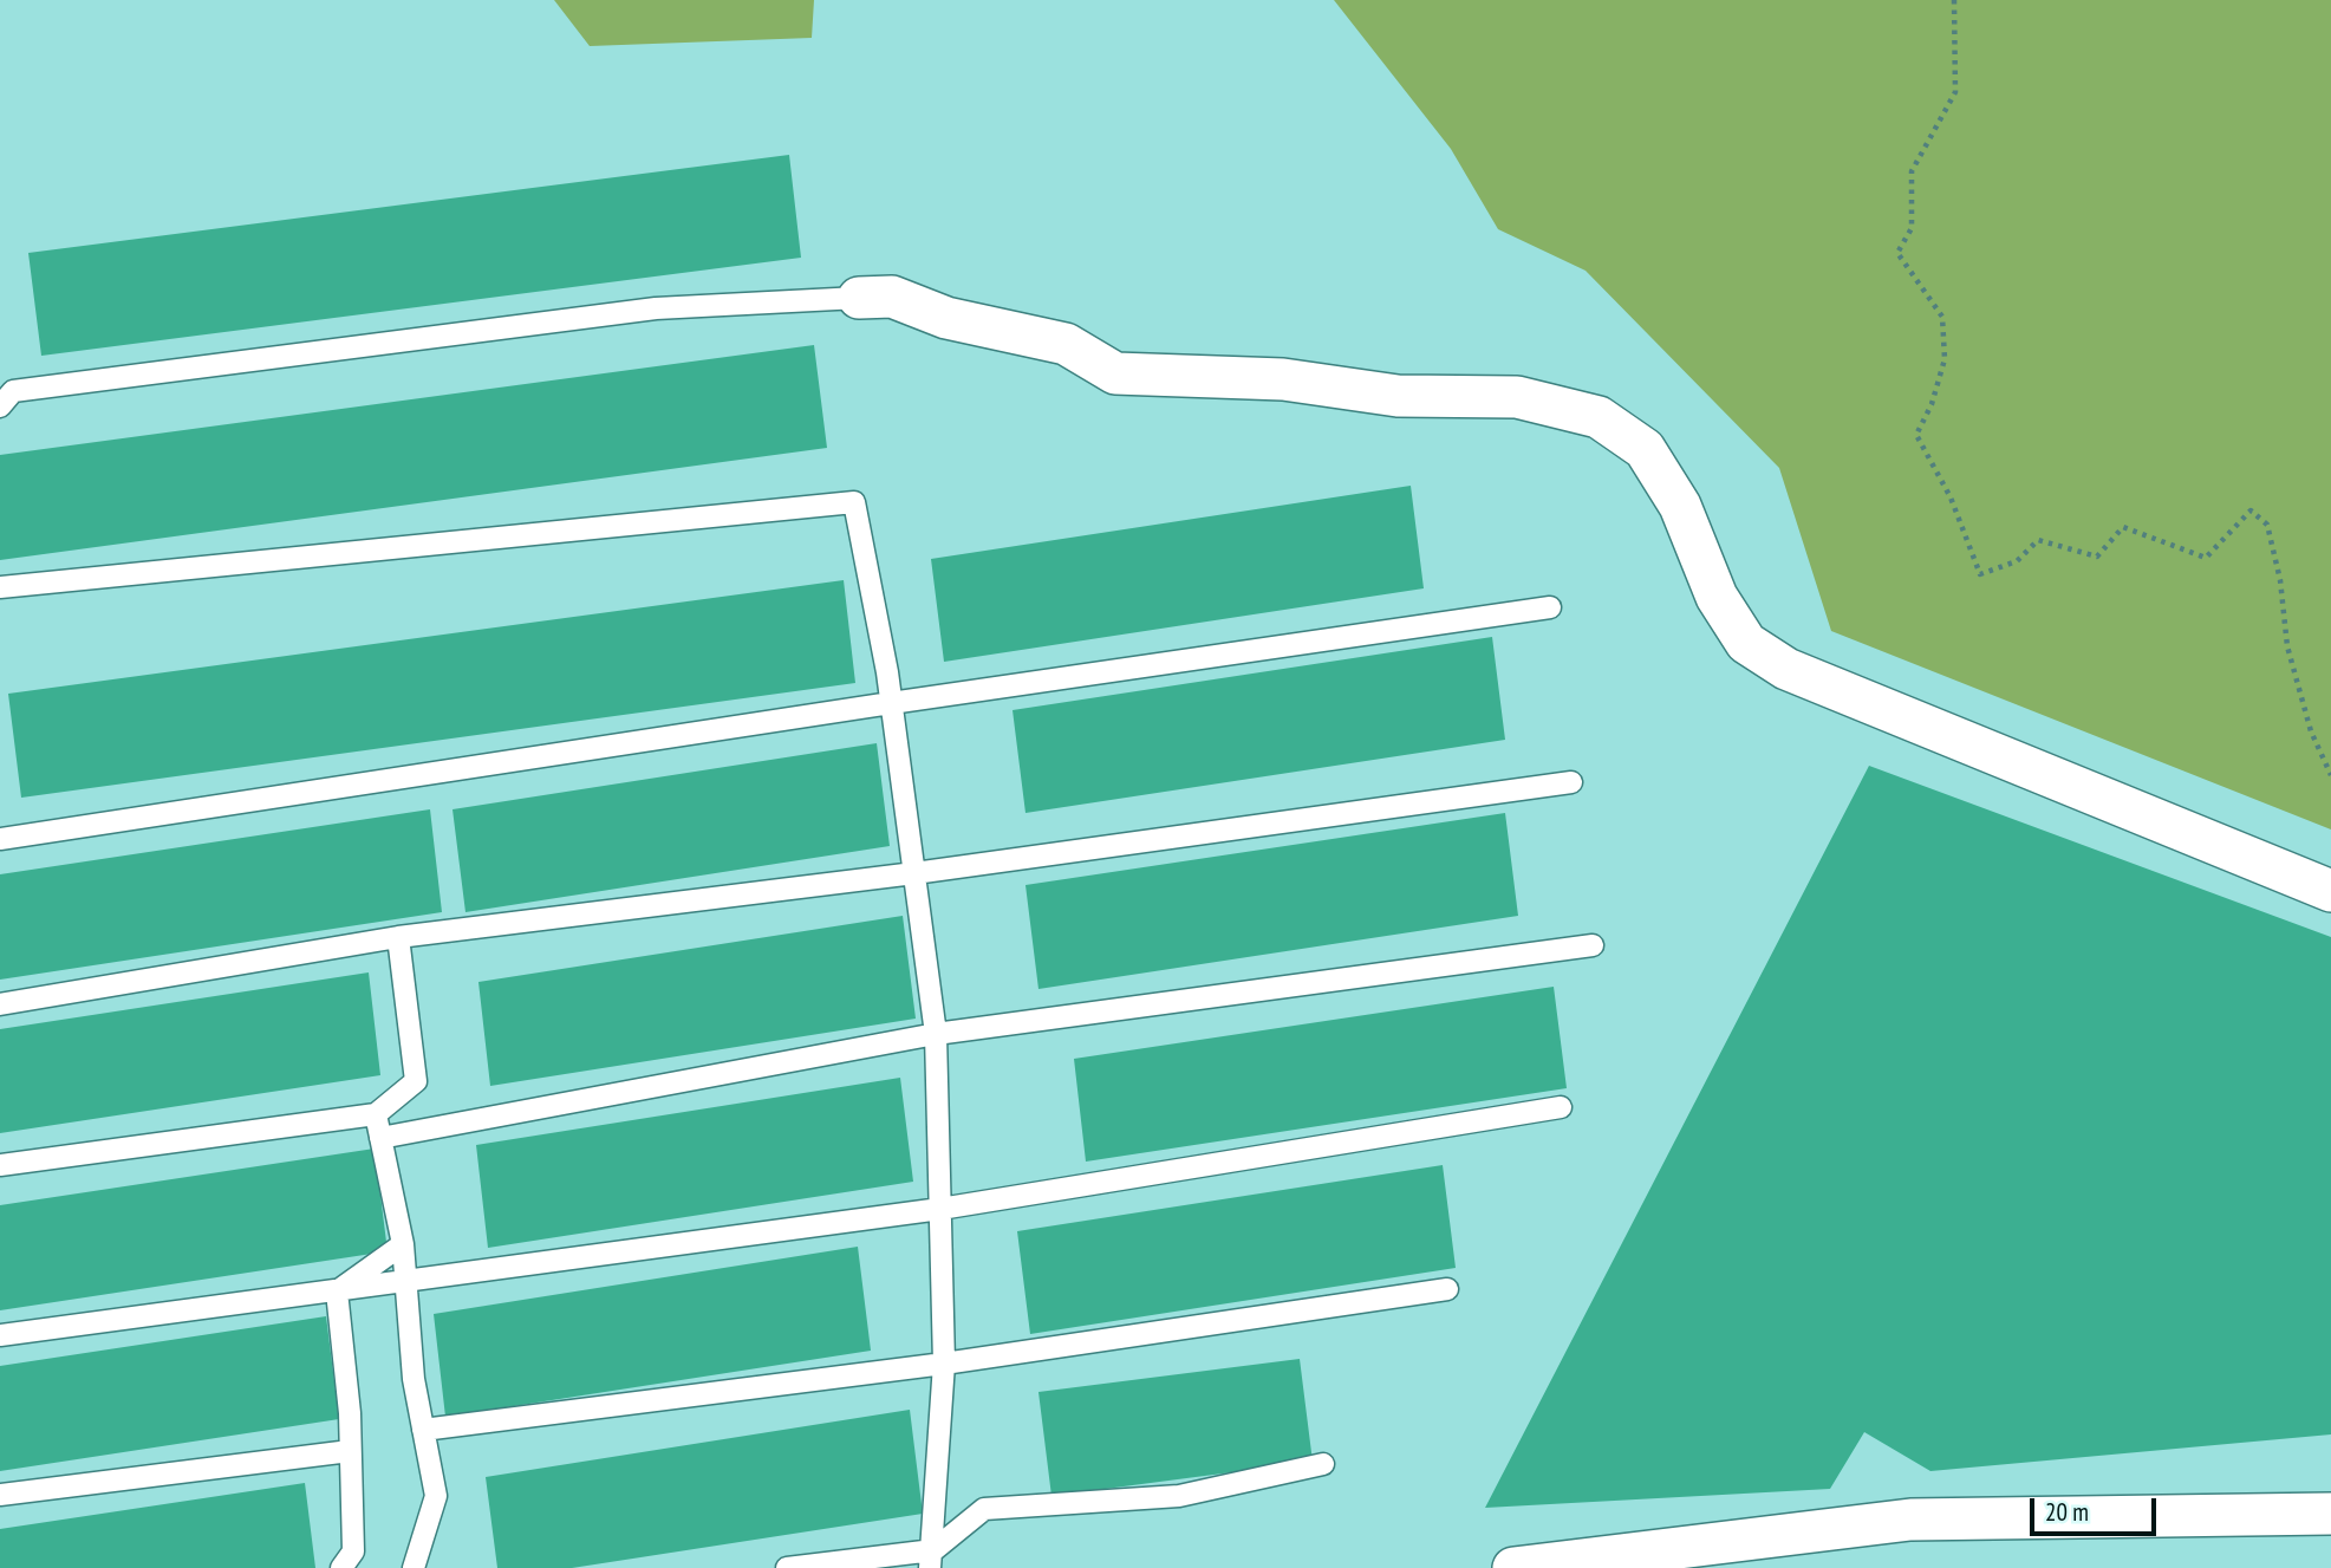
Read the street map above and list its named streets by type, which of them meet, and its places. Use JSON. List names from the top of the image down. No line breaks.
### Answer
{"scale_bar":"20 m"}
